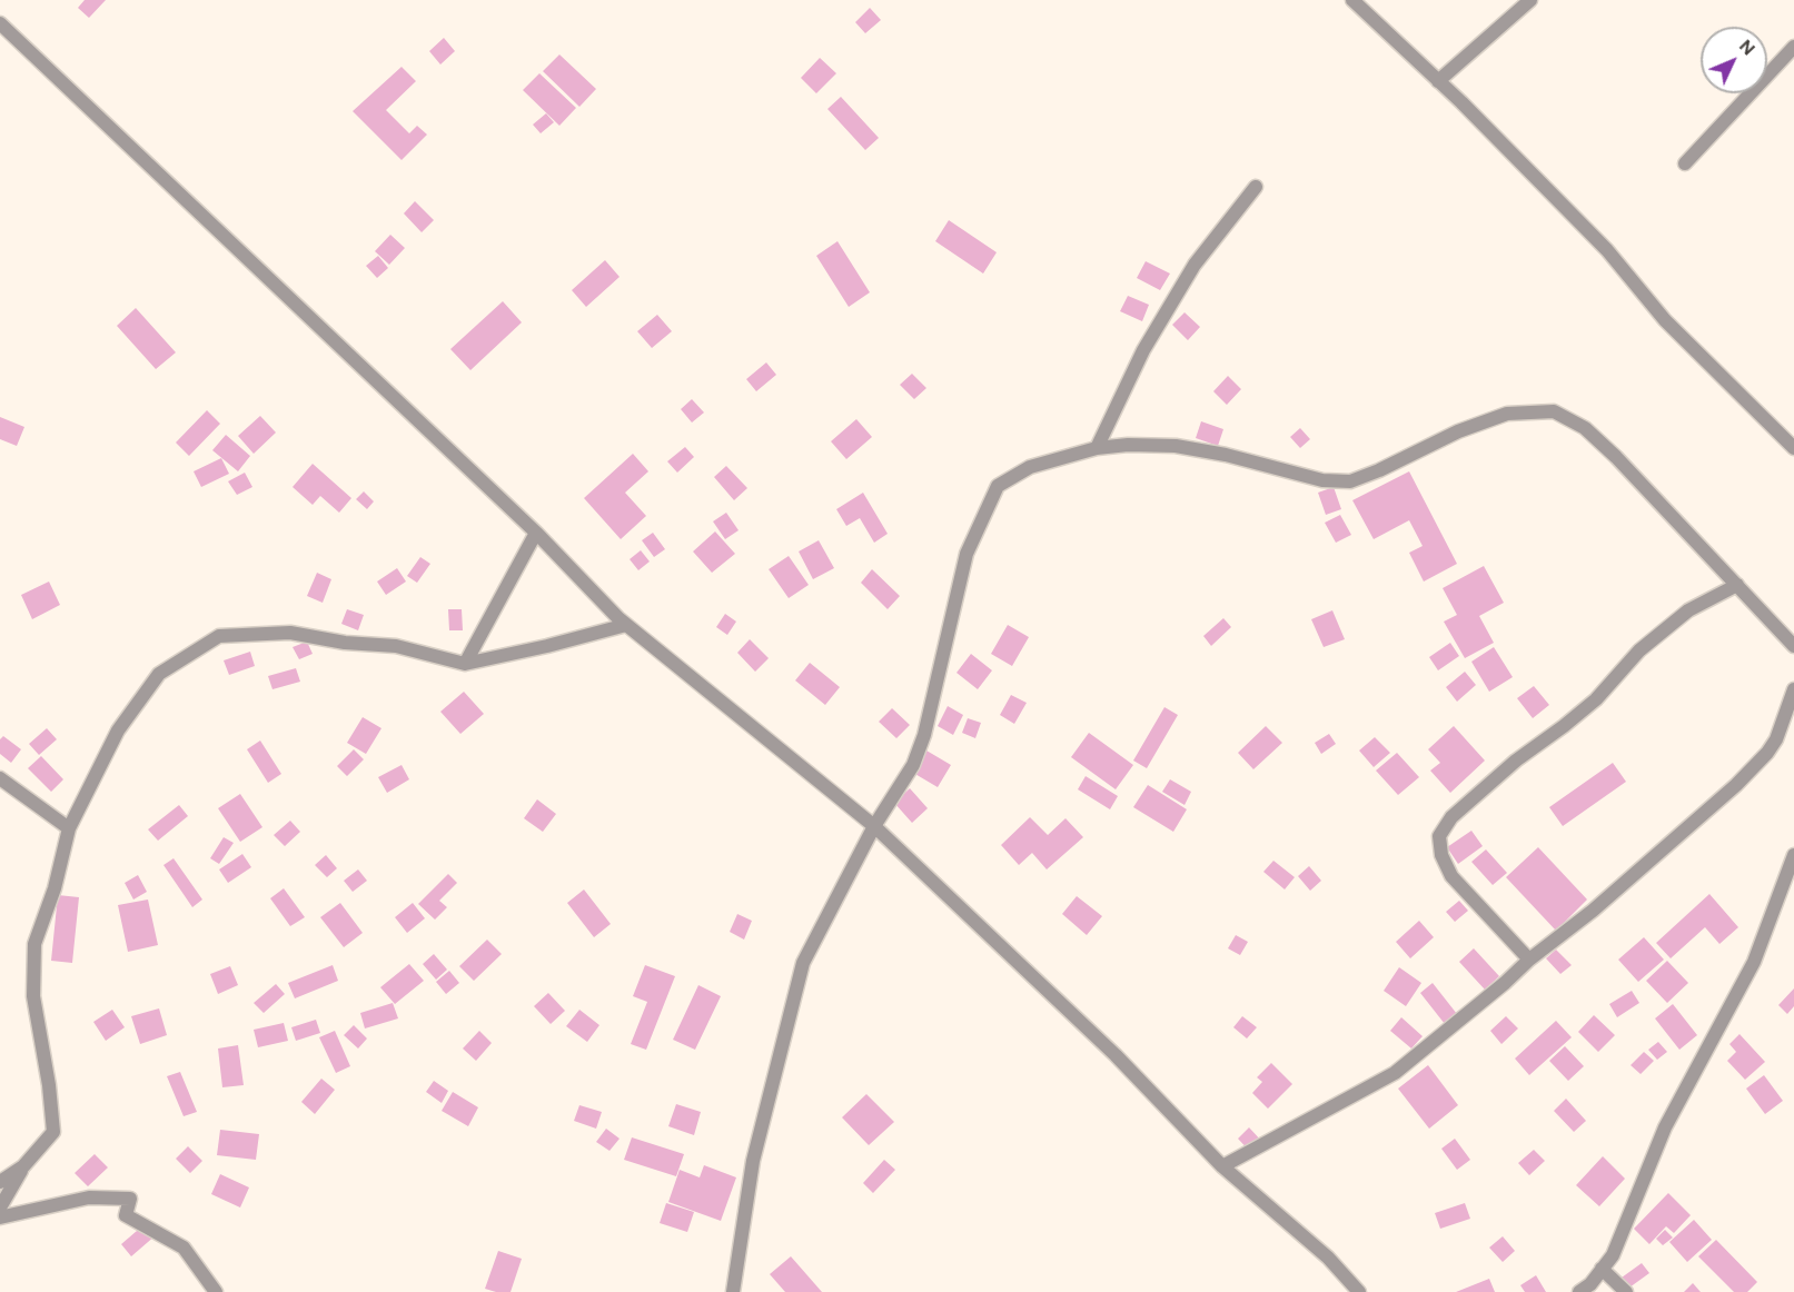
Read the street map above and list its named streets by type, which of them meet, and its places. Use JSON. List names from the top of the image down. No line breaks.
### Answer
{"north":"top right"}
